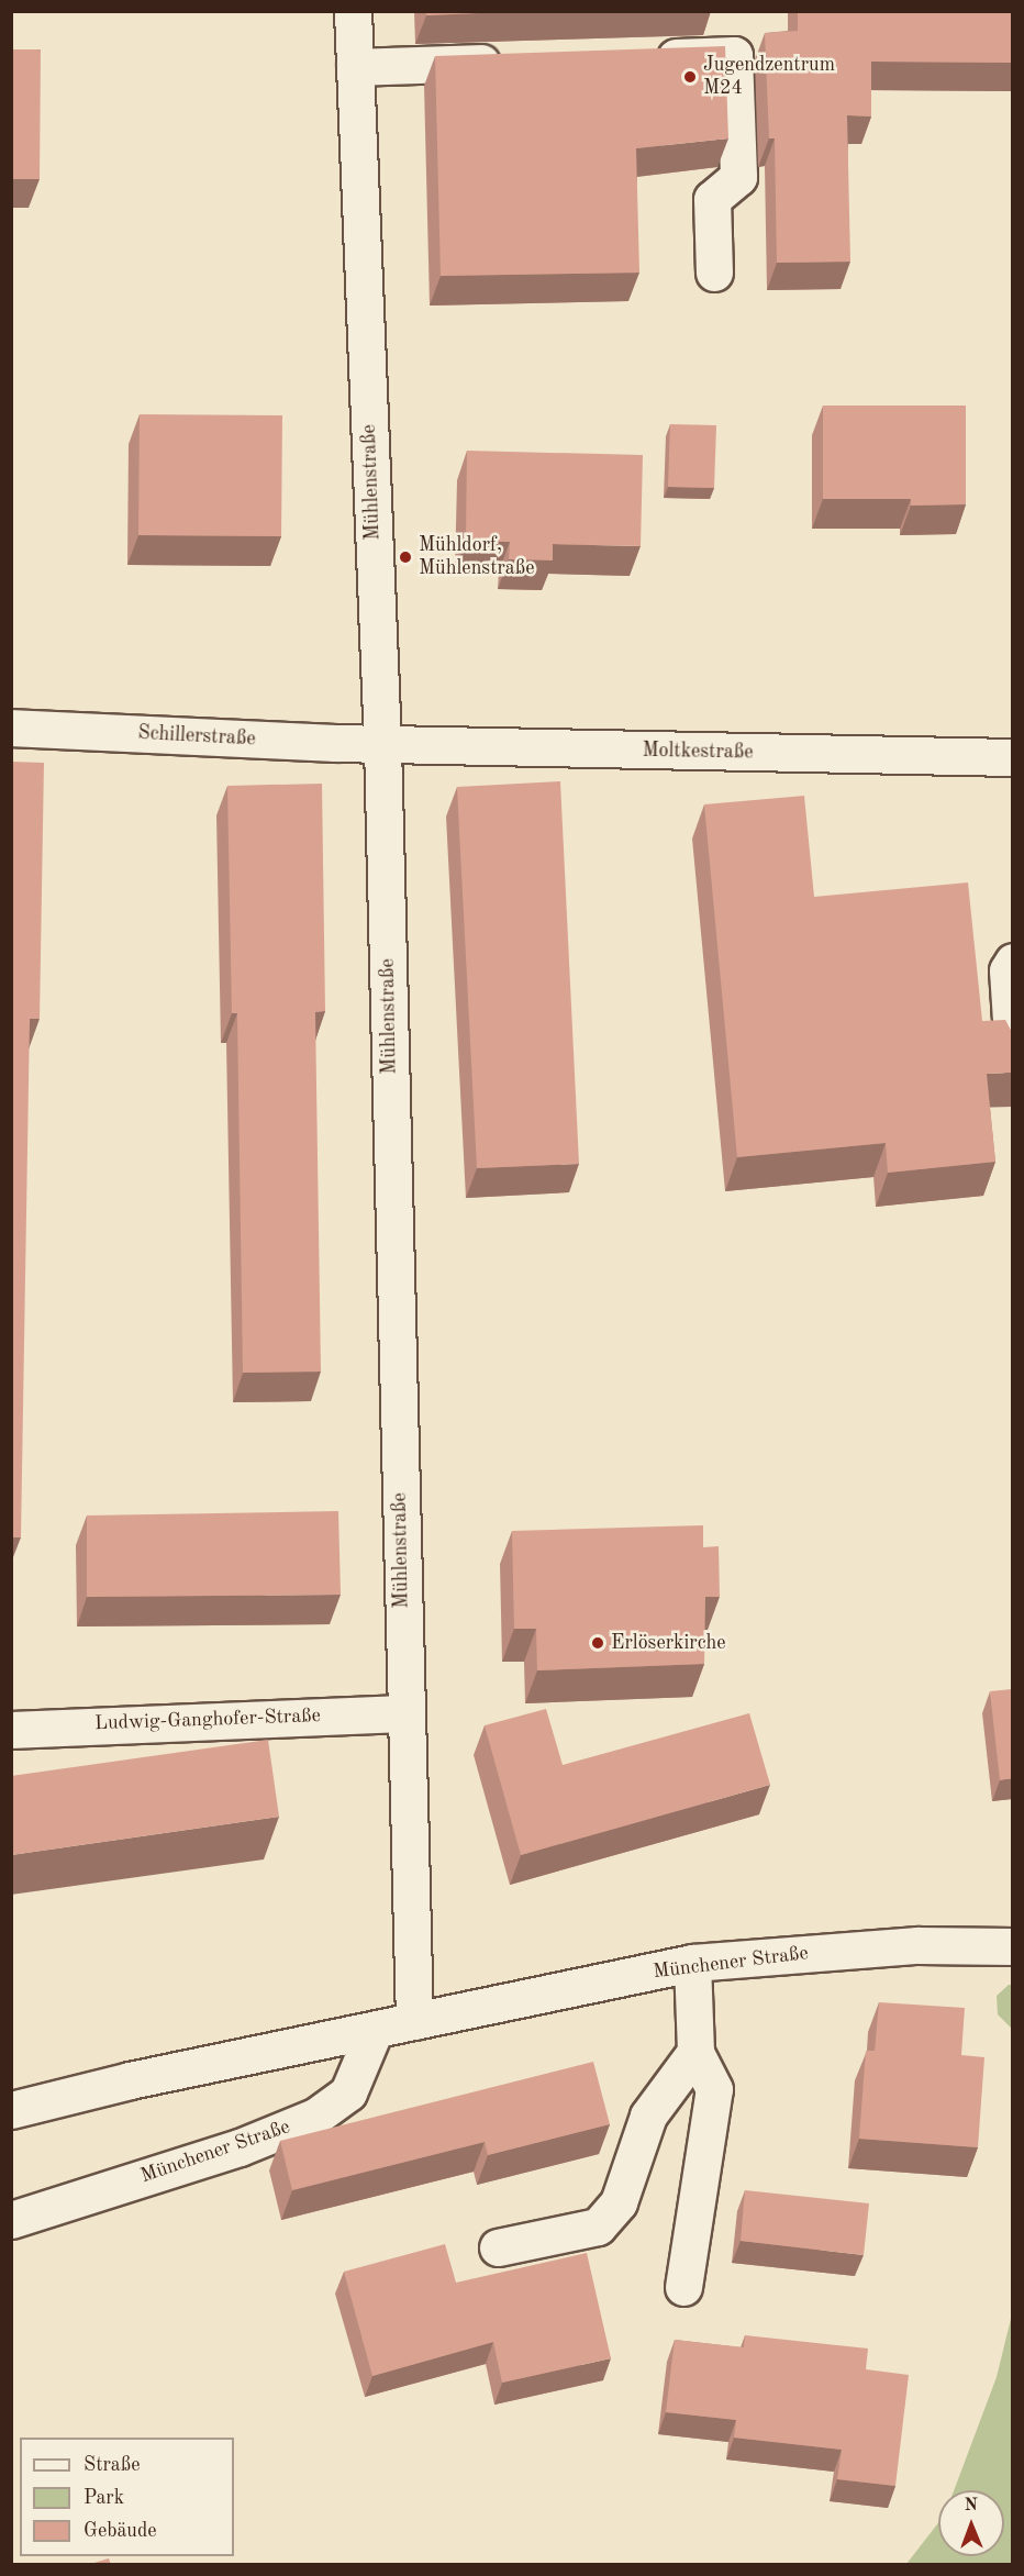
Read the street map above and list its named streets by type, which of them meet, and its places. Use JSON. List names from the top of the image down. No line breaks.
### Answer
{"streets":{"street":["Mühlenstraße","Schillerstraße","Moltkestraße","Ludwig-Ganghofer-Straße","Münchener Straße"]},"crossings":[["Mühlenstraße","Schillerstraße"],["Mühlenstraße","Moltkestraße"],["Mühlenstraße","Ludwig-Ganghofer-Straße"],["Mühlenstraße","Münchener Straße"],["Schillerstraße","Moltkestraße"]],"places":["Jugendzentrum M24","Mühldorf, Mühlenstraße","Erlöserkirche"],"legend":["Straße","Park","Gebäude"],"north":"top"}
